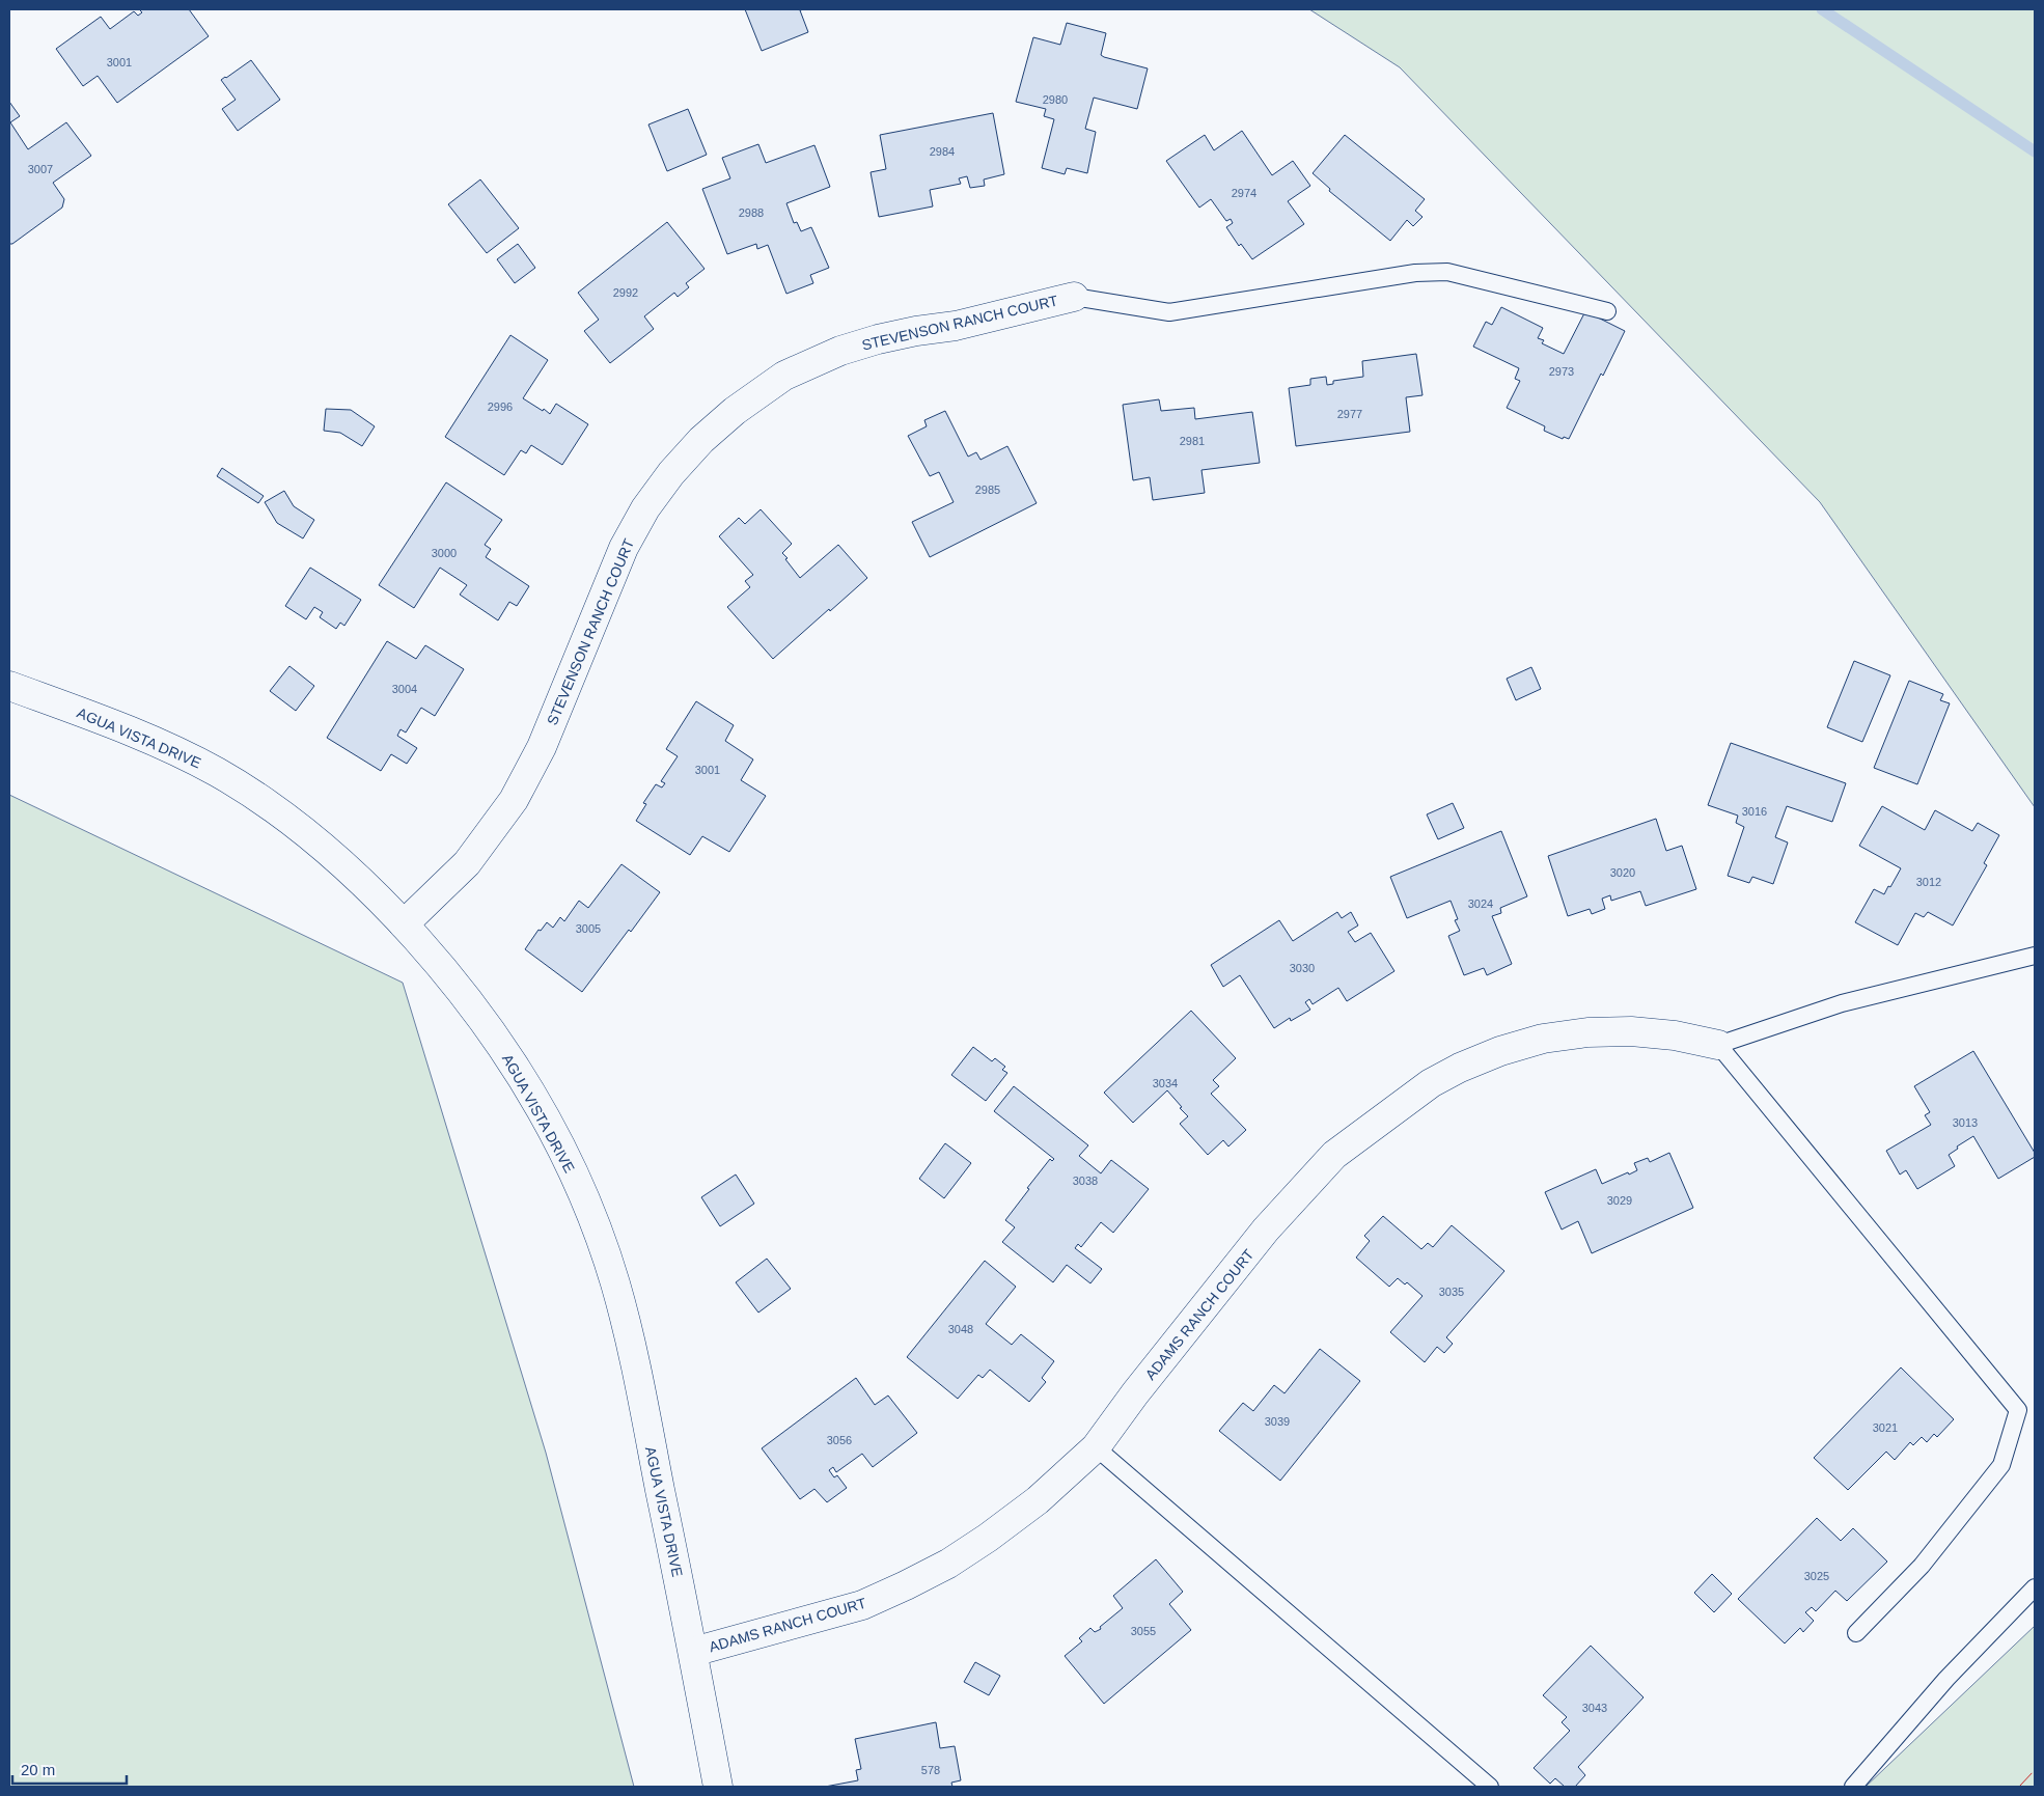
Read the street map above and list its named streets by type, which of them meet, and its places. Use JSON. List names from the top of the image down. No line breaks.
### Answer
{"streets":{"street":["STEVENSON RANCH COURT","AGUA VISTA DRIVE","ADAMS RANCH COURT"]},"crossings":[["STEVENSON RANCH COURT","AGUA VISTA DRIVE"],["AGUA VISTA DRIVE","ADAMS RANCH COURT"]],"house_numbers":["3001","2980","2984","3007","2974","2988","2992","2973","2996","2977","2981","2985","3000","3004","3001","3016","3020","3012","3024","3005","3030","3034","3013","3038","3029","3035","3048","3039","3021","3056","3025","3055","3043","578"],"scale_bar":"20 m"}
